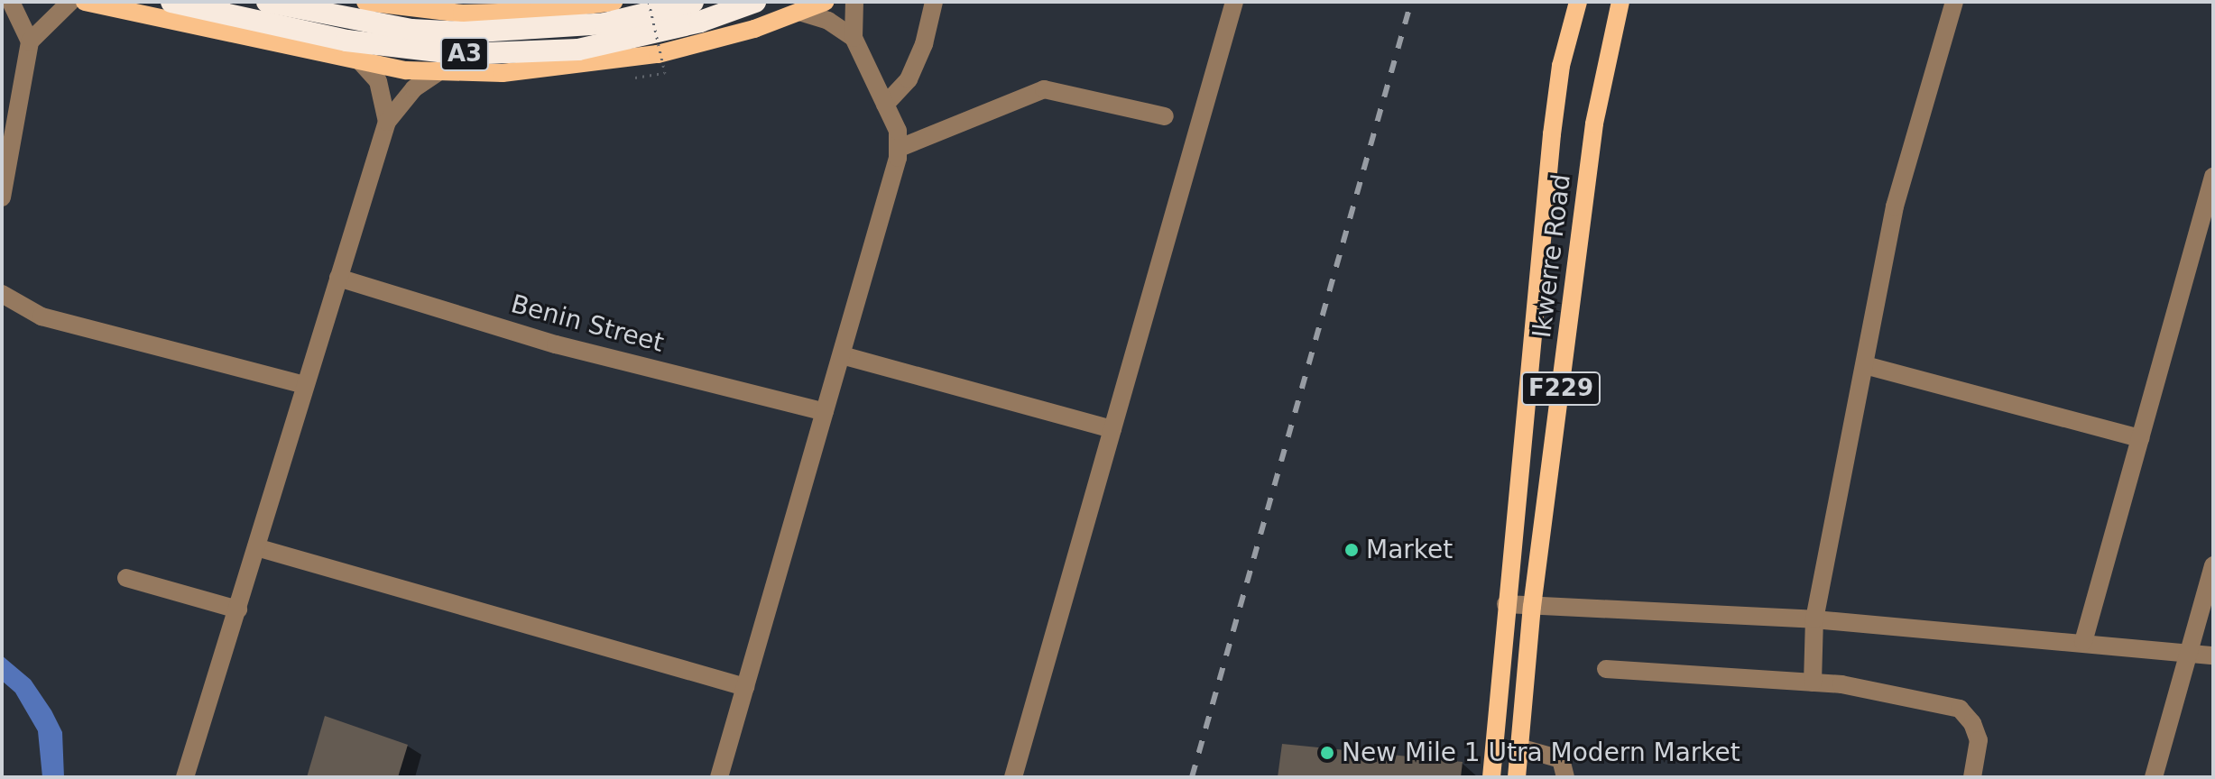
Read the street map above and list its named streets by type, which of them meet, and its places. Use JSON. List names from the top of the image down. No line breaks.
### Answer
{"streets":{"highway":["A3"],"main road":["Ikwerre Road","F229"],"street":["Benin Street"]},"places":["Market","New Mile 1 Utra Modern Market"]}
